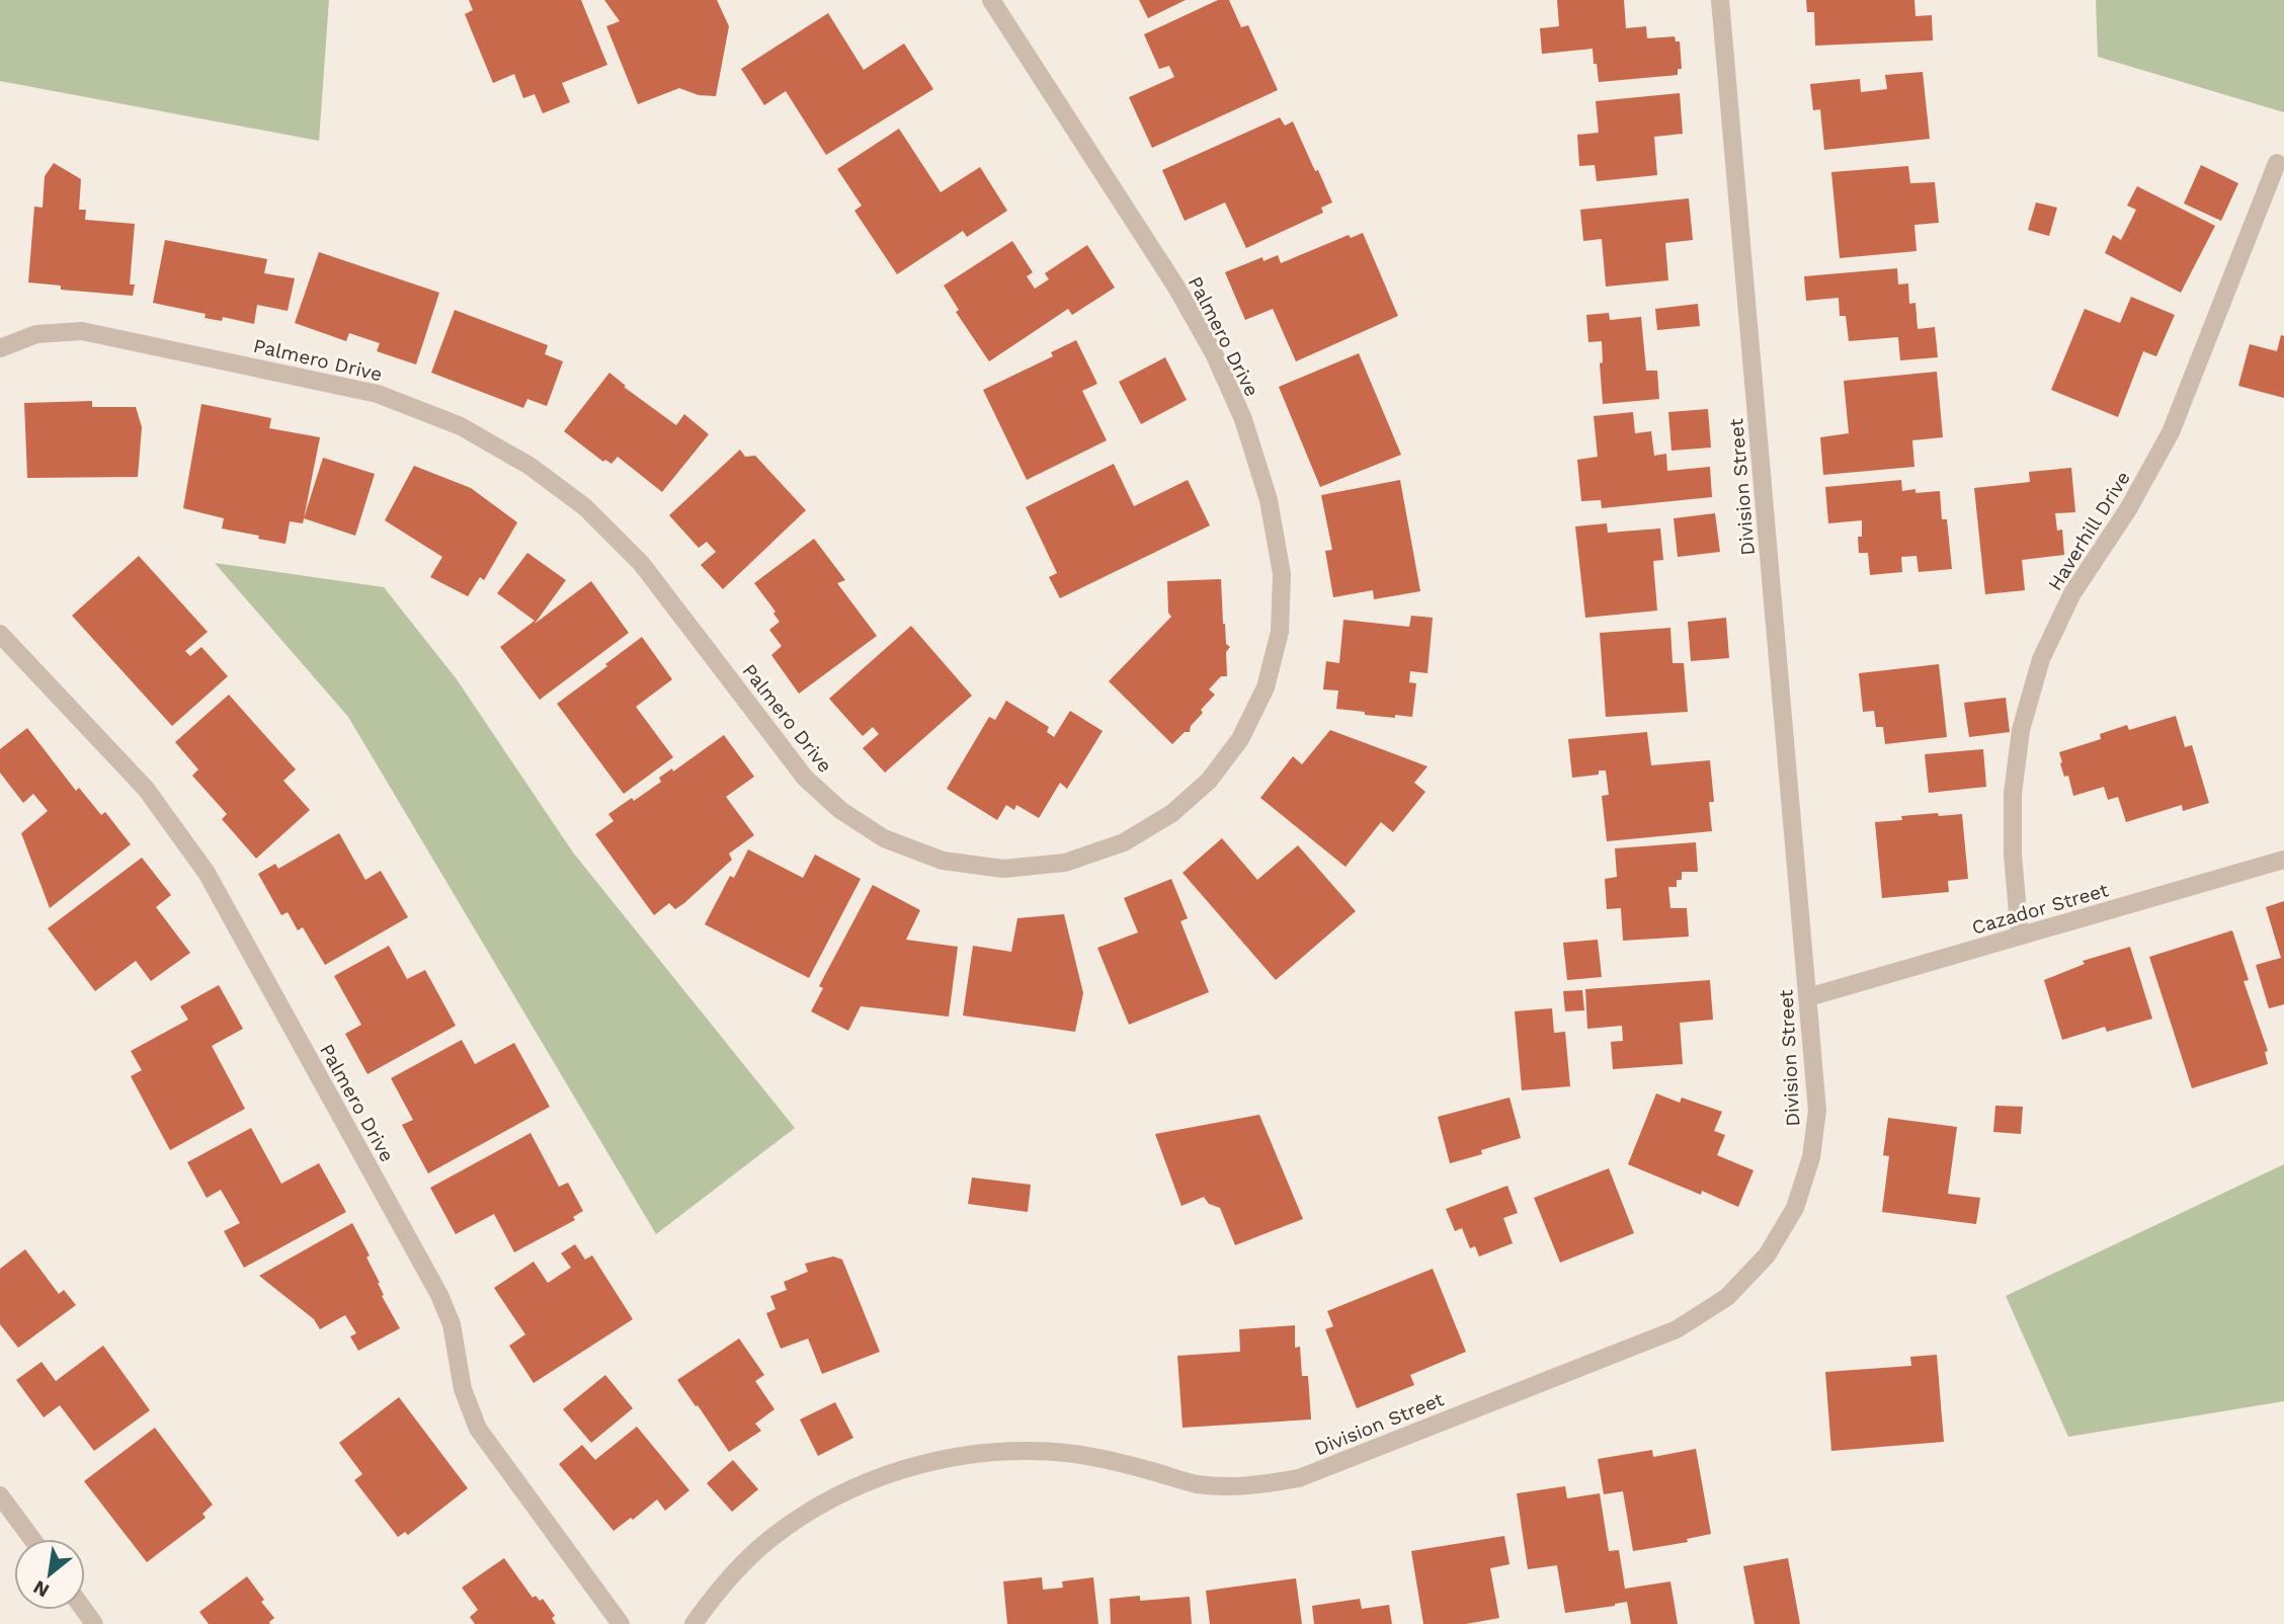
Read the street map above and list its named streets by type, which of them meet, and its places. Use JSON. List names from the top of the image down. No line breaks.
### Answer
{"streets":{"street":["Palmero Drive","Division Street","Haverhill Drive","Cazador Street"]},"crossings":[["Division Street","Cazador Street"],["Haverhill Drive","Cazador Street"]],"north":"bottom left"}
